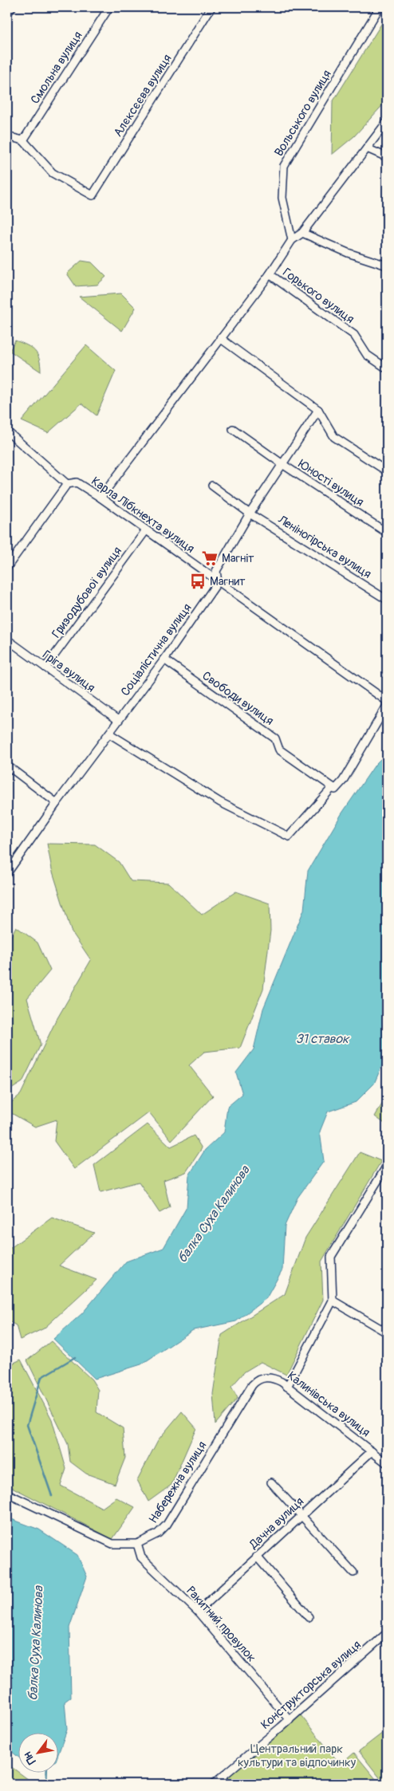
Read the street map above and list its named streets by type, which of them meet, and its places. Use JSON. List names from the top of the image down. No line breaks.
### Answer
{"streets":{"street":["Смольна вулиця","Алєксєєва вулиця","Вольського вулиця","Горького вулиця","Юності вулиця","Карла Лібкнехта вулиця","Леніногірська вулиця","Гризодубової вулиця","Соціалістична вулиця","Гріга вулиця","Свободи вулиця","Калинівська вулиця","Набережна вулиця","Дачна вулиця","Ракитний провулок","Конструкторська вулиця"]},"crossings":[["Смольна вулиця","Алєксєєва вулиця"],["Юності вулиця","Соціалістична вулиця"],["Карла Лібкнехта вулиця","Гризодубової вулиця"],["Карла Лібкнехта вулиця","Соціалістична вулиця"],["Леніногірська вулиця","Соціалістична вулиця"],["Гризодубової вулиця","Гріга вулиця"],["Соціалістична вулиця","Гріга вулиця"],["Соціалістична вулиця","Свободи вулиця"],["Калинівська вулиця","Набережна вулиця"],["Калинівська вулиця","Дачна вулиця"],["Набережна вулиця","Ракитний провулок"],["Дачна вулиця","Ракитний провулок"],["Ракитний провулок","Конструкторська вулиця"]],"water":["31 ставок","балка Суха Калинова"],"parks":["Центральний парк культури та відпочинку"],"places":{"supermarket":["Магніт"],"bus stop":["Магнит"]},"north":"bottom left"}
